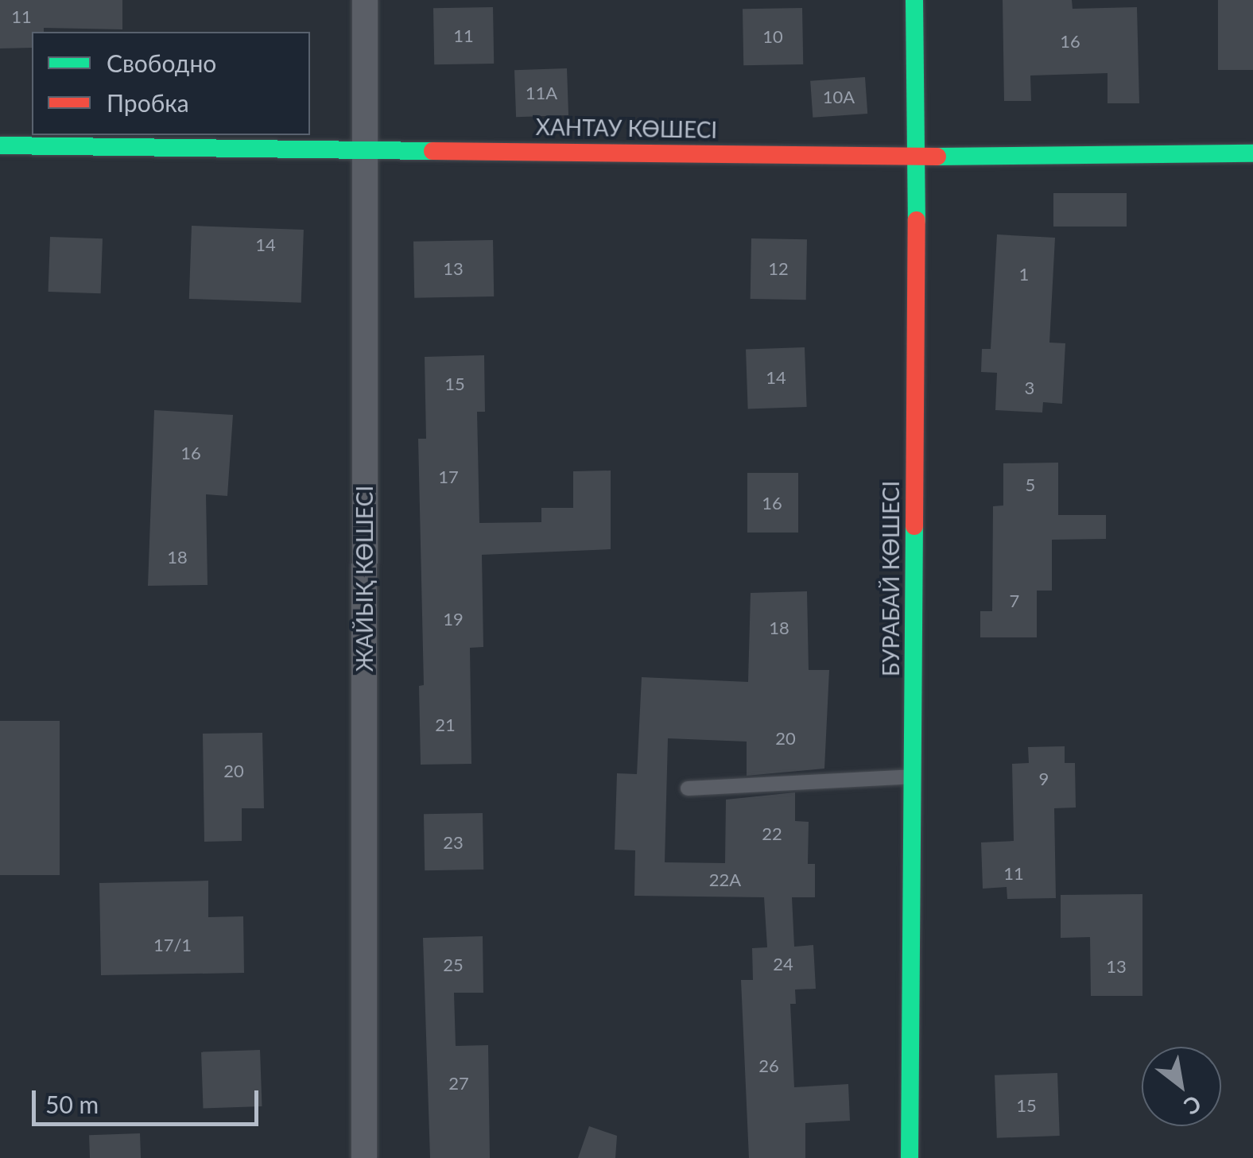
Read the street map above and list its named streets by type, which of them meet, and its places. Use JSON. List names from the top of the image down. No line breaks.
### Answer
{"streets":{"street":["ХАНТАУ КӨШЕСІ","ЖАЙЫҚ КӨШЕСІ","БУРАБАЙ КӨШЕСІ"]},"crossings":[["ХАНТАУ КӨШЕСІ","ЖАЙЫҚ КӨШЕСІ"],["ХАНТАУ КӨШЕСІ","БУРАБАЙ КӨШЕСІ"]],"house_numbers":["11","11","10","16","11А","10А","14","13","12","1","14","15","3","16","17","5","16","18","7","19","18","21","20","20","9","22","23","11","22А","17/1","24","25","13","26","27","15"],"legend":["Свободно","Пробка"],"scale_bar":"50 m","north":"bottom right"}
